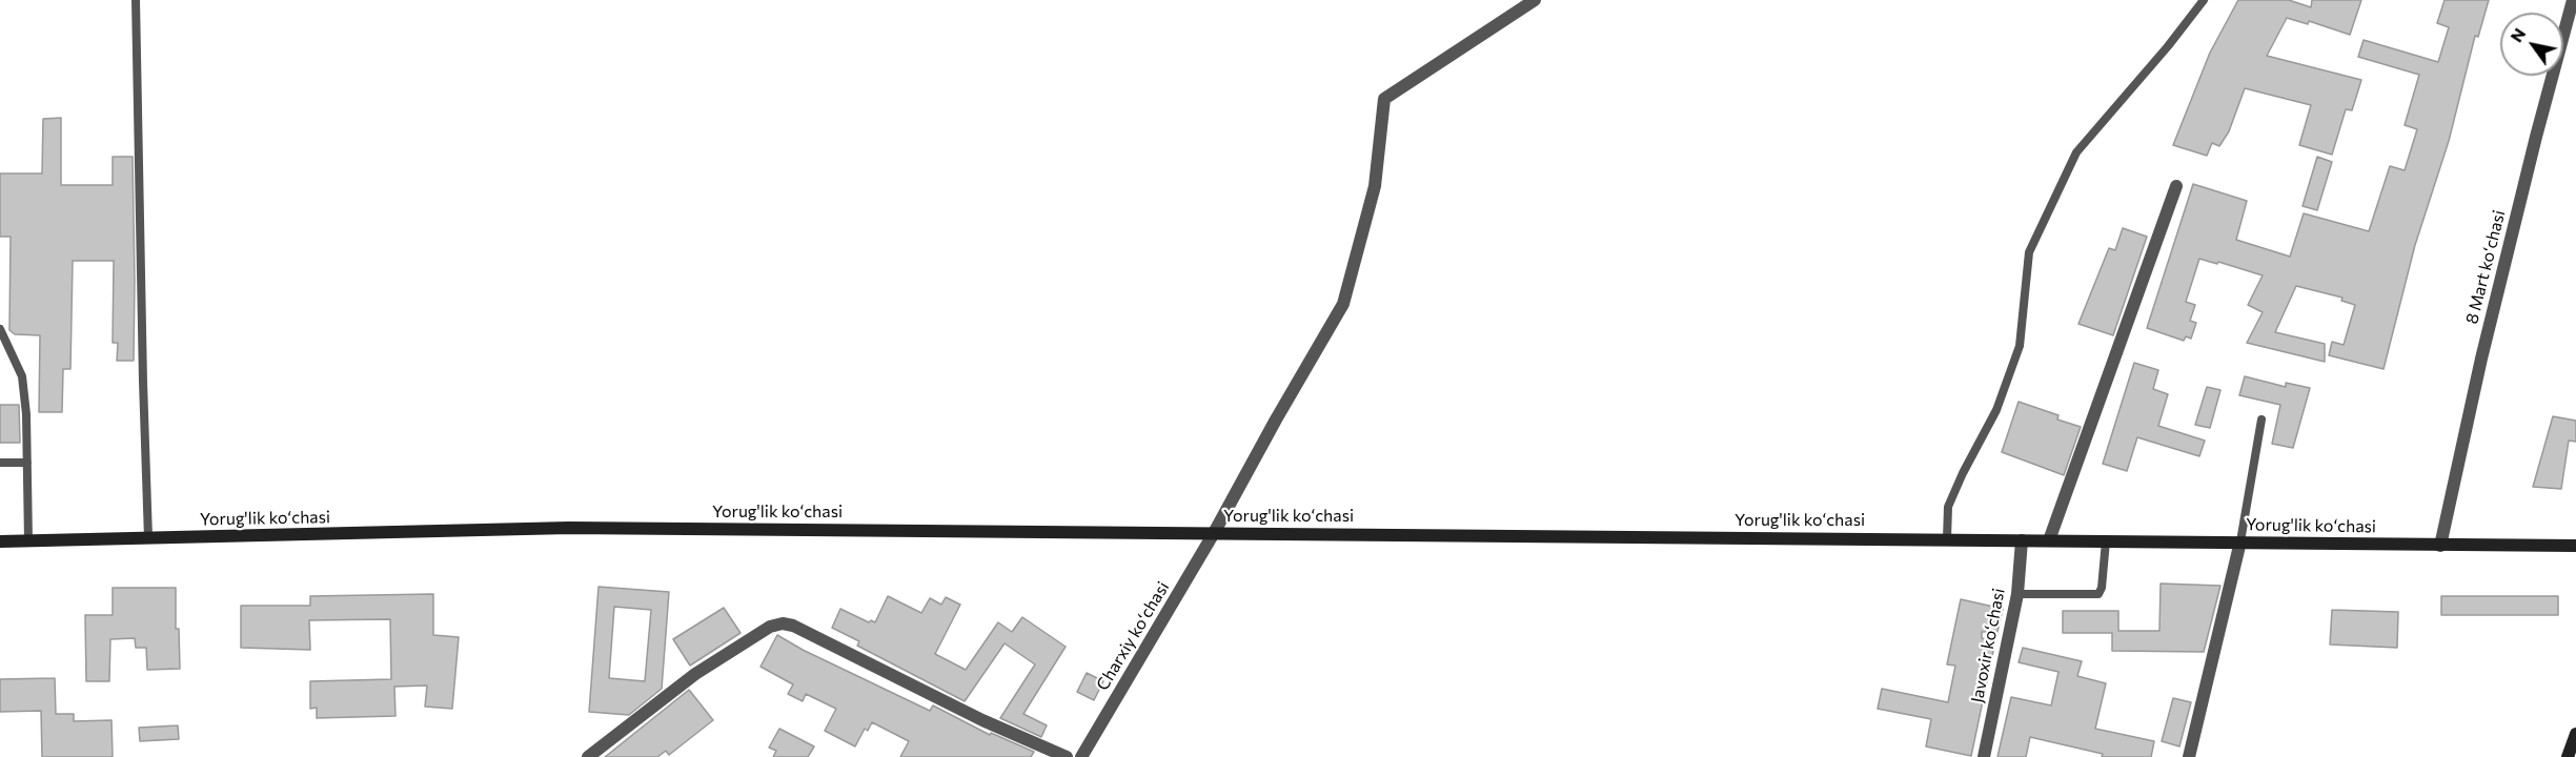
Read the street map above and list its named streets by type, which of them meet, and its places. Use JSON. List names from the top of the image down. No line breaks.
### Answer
{"streets":{"main road":["Yorug'lik koʻchasi"],"street":["8 Mart koʻchasi","Charxiy koʻchasi","Javoxir koʻchasi"]},"crossings":[["8 Mart koʻchasi","Yorug'lik koʻchasi"],["Yorug'lik koʻchasi","Charxiy koʻchasi"],["Yorug'lik koʻchasi","Javoxir koʻchasi"]],"north":"top left"}
